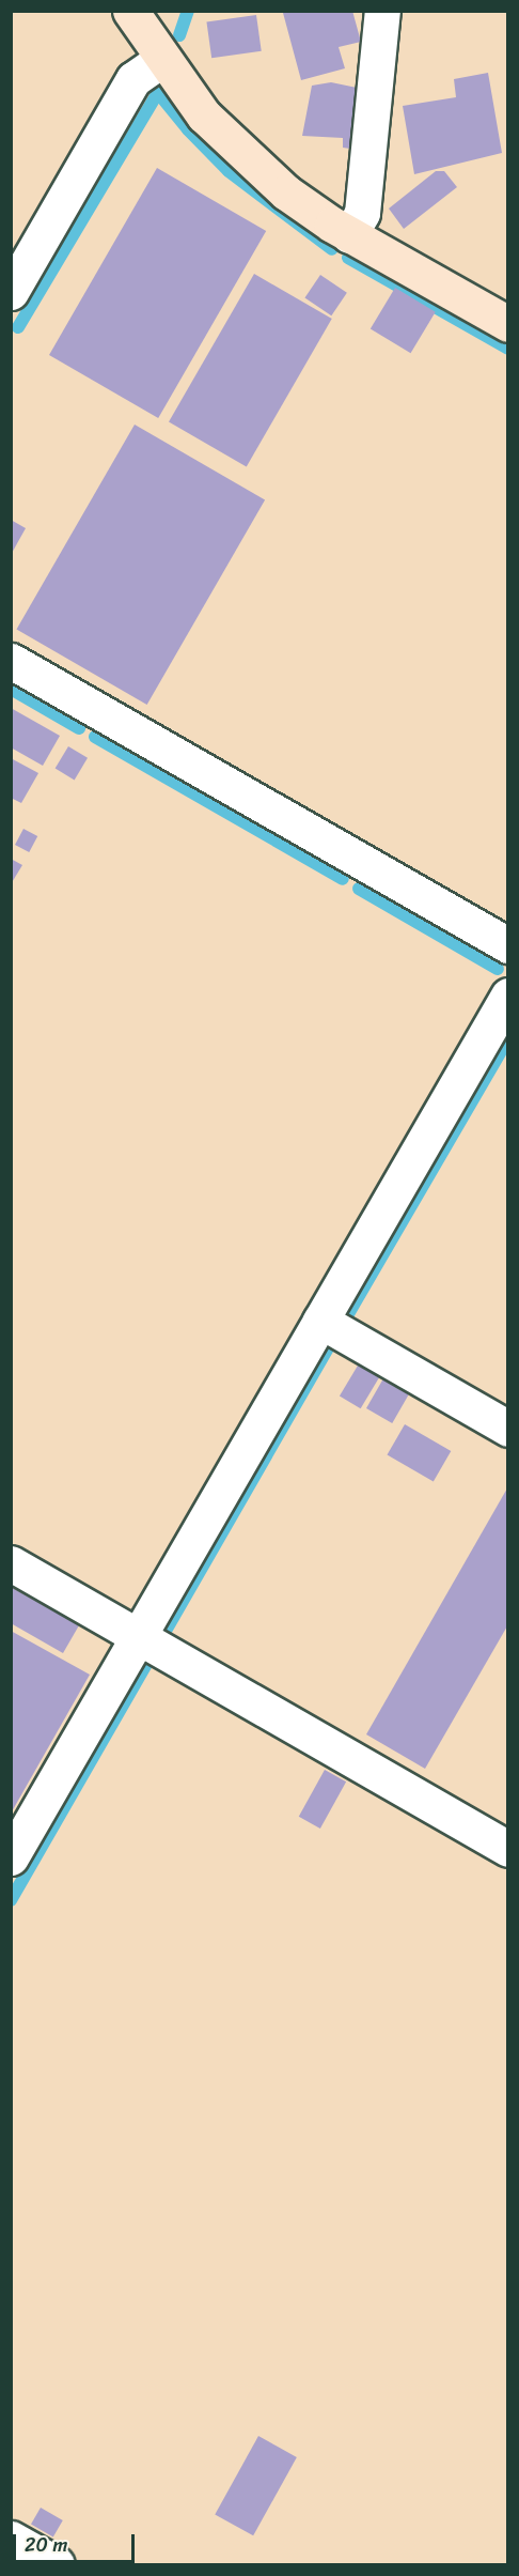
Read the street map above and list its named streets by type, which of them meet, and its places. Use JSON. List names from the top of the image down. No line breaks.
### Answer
{"scale_bar":"20 m"}
